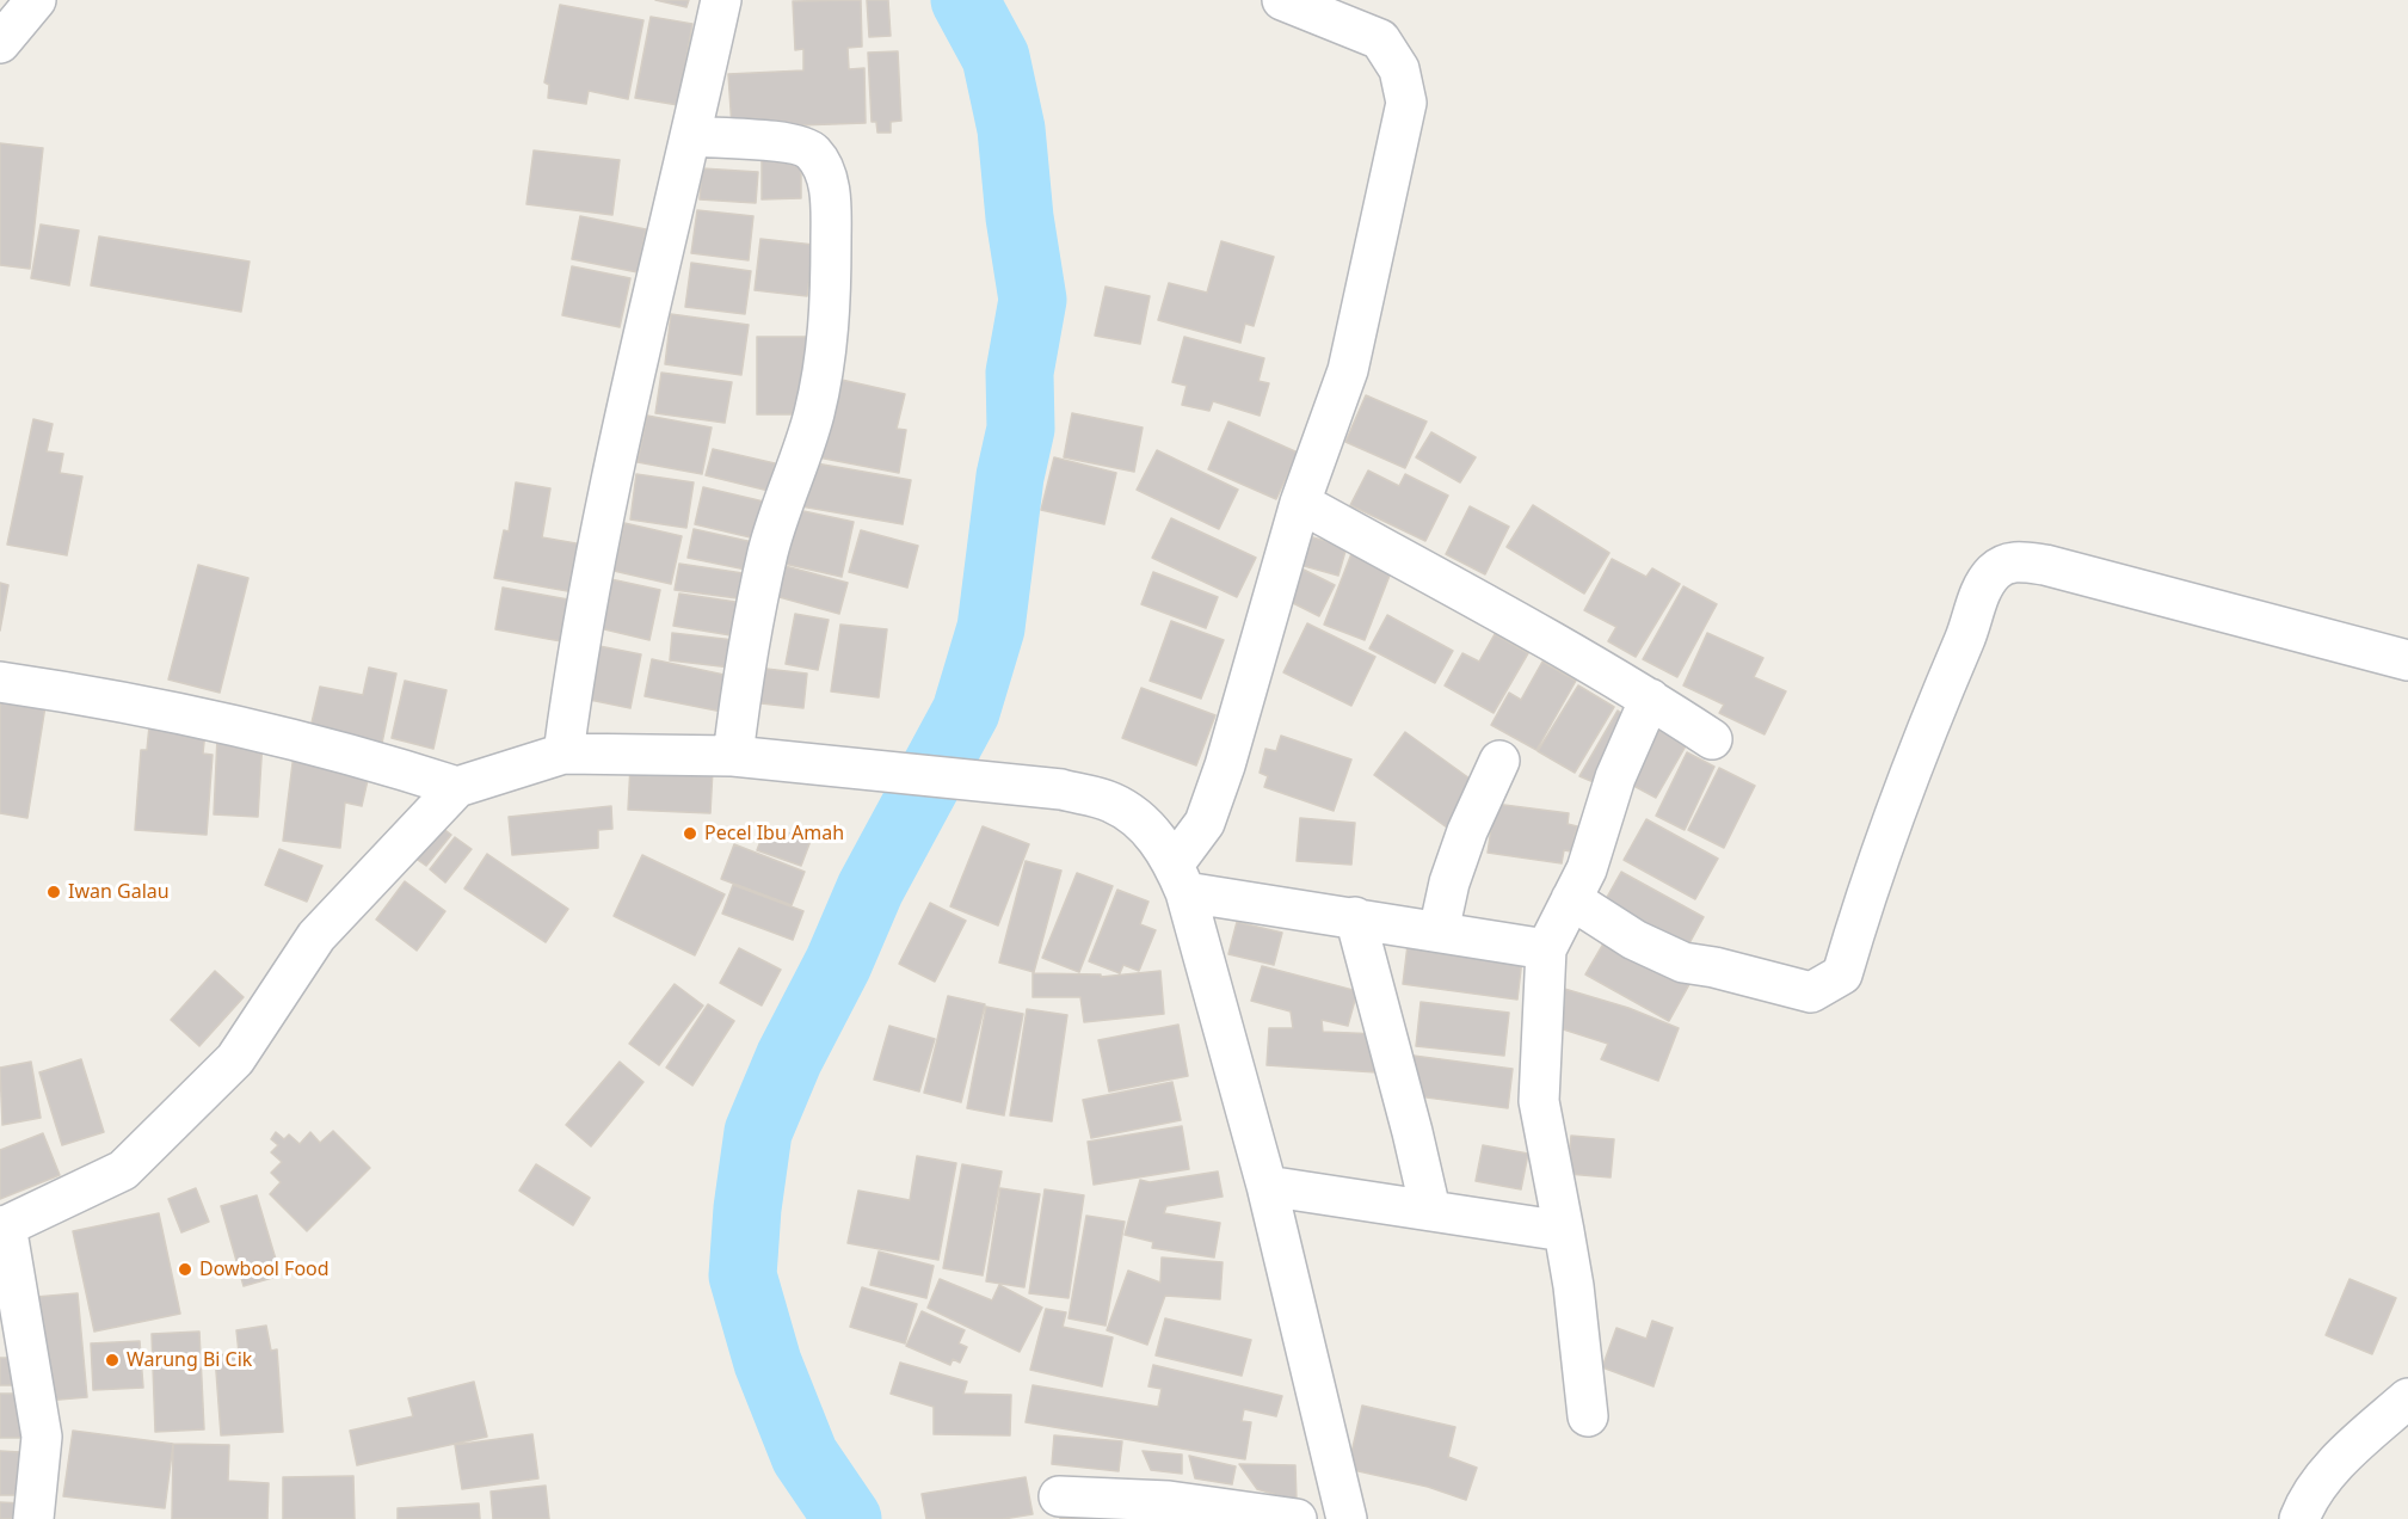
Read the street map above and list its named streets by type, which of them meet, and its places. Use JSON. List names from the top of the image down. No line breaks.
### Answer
{"places":["Pecel Ibu Amah","Iwan Galau","Dowbool Food","Warung Bi Cik"]}
